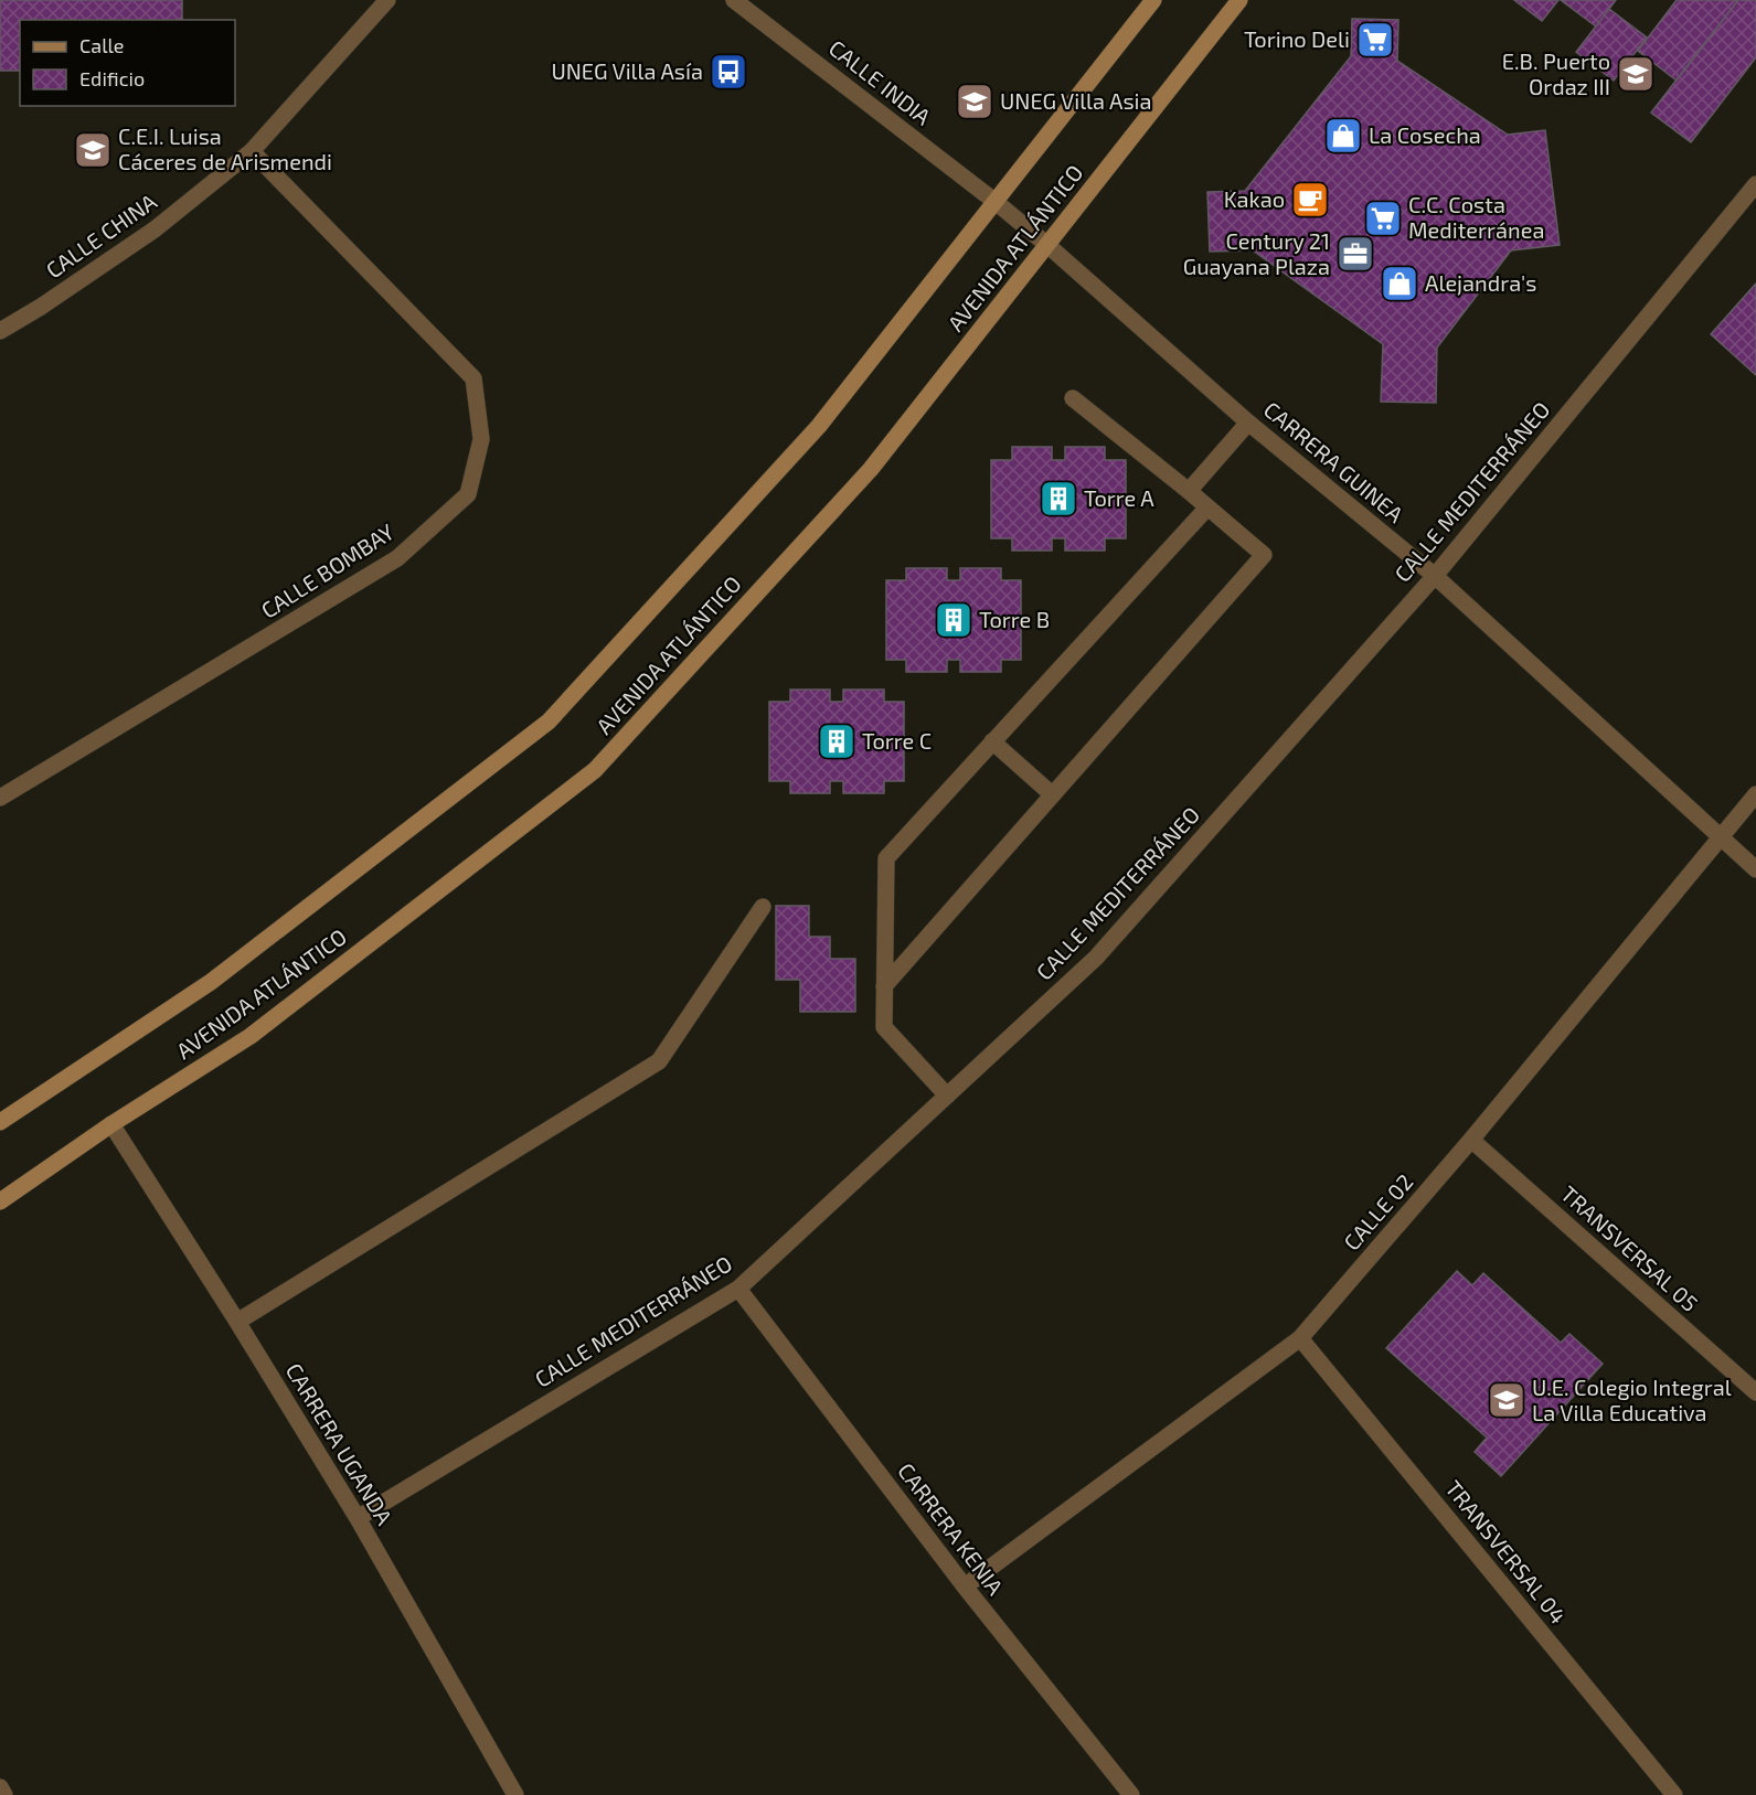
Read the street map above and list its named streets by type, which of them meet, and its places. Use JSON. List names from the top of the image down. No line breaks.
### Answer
{"streets":{"main road":["AVENIDA ATLÁNTICO"],"street":["CALLE INDIA","CALLE CHINA","CARRERA GUINEA","CALLE MEDITERRÁNEO","CALLE BOMBAY","CALLE 02","TRANSVERSAL 05","CARRERA UGANDA","CARRERA KENIA","TRANSVERSAL 04"]},"crossings":[["CALLE INDIA","AVENIDA ATLÁNTICO"],["CALLE INDIA","CARRERA GUINEA"],["CALLE CHINA","CALLE BOMBAY"],["AVENIDA ATLÁNTICO","CARRERA GUINEA"],["AVENIDA ATLÁNTICO","CARRERA UGANDA"],["CARRERA GUINEA","CALLE MEDITERRÁNEO"],["CARRERA GUINEA","CALLE 02"],["CALLE MEDITERRÁNEO","CARRERA UGANDA"],["CALLE MEDITERRÁNEO","CARRERA KENIA"],["CALLE 02","TRANSVERSAL 05"],["CALLE 02","CARRERA KENIA"],["CALLE 02","TRANSVERSAL 04"]],"places":{"supermarket":["Torino Deli","C.C. Costa Mediterránea"],"bus stop":["UNEG Villa Asía"],"school or university":["E.B. Puerto Ordaz III","UNEG Villa Asia","C.E.I. Luisa Cáceres de Arismendi","U.E. Colegio Integral La Villa Educativa"],"shop":["La Cosecha","Alejandra's"],"cafe":["Kakao"],"office":["Century 21 Guayana Plaza"],"building":["Torre A","Torre B","Torre C"]},"legend":["Calle","Edificio"]}
